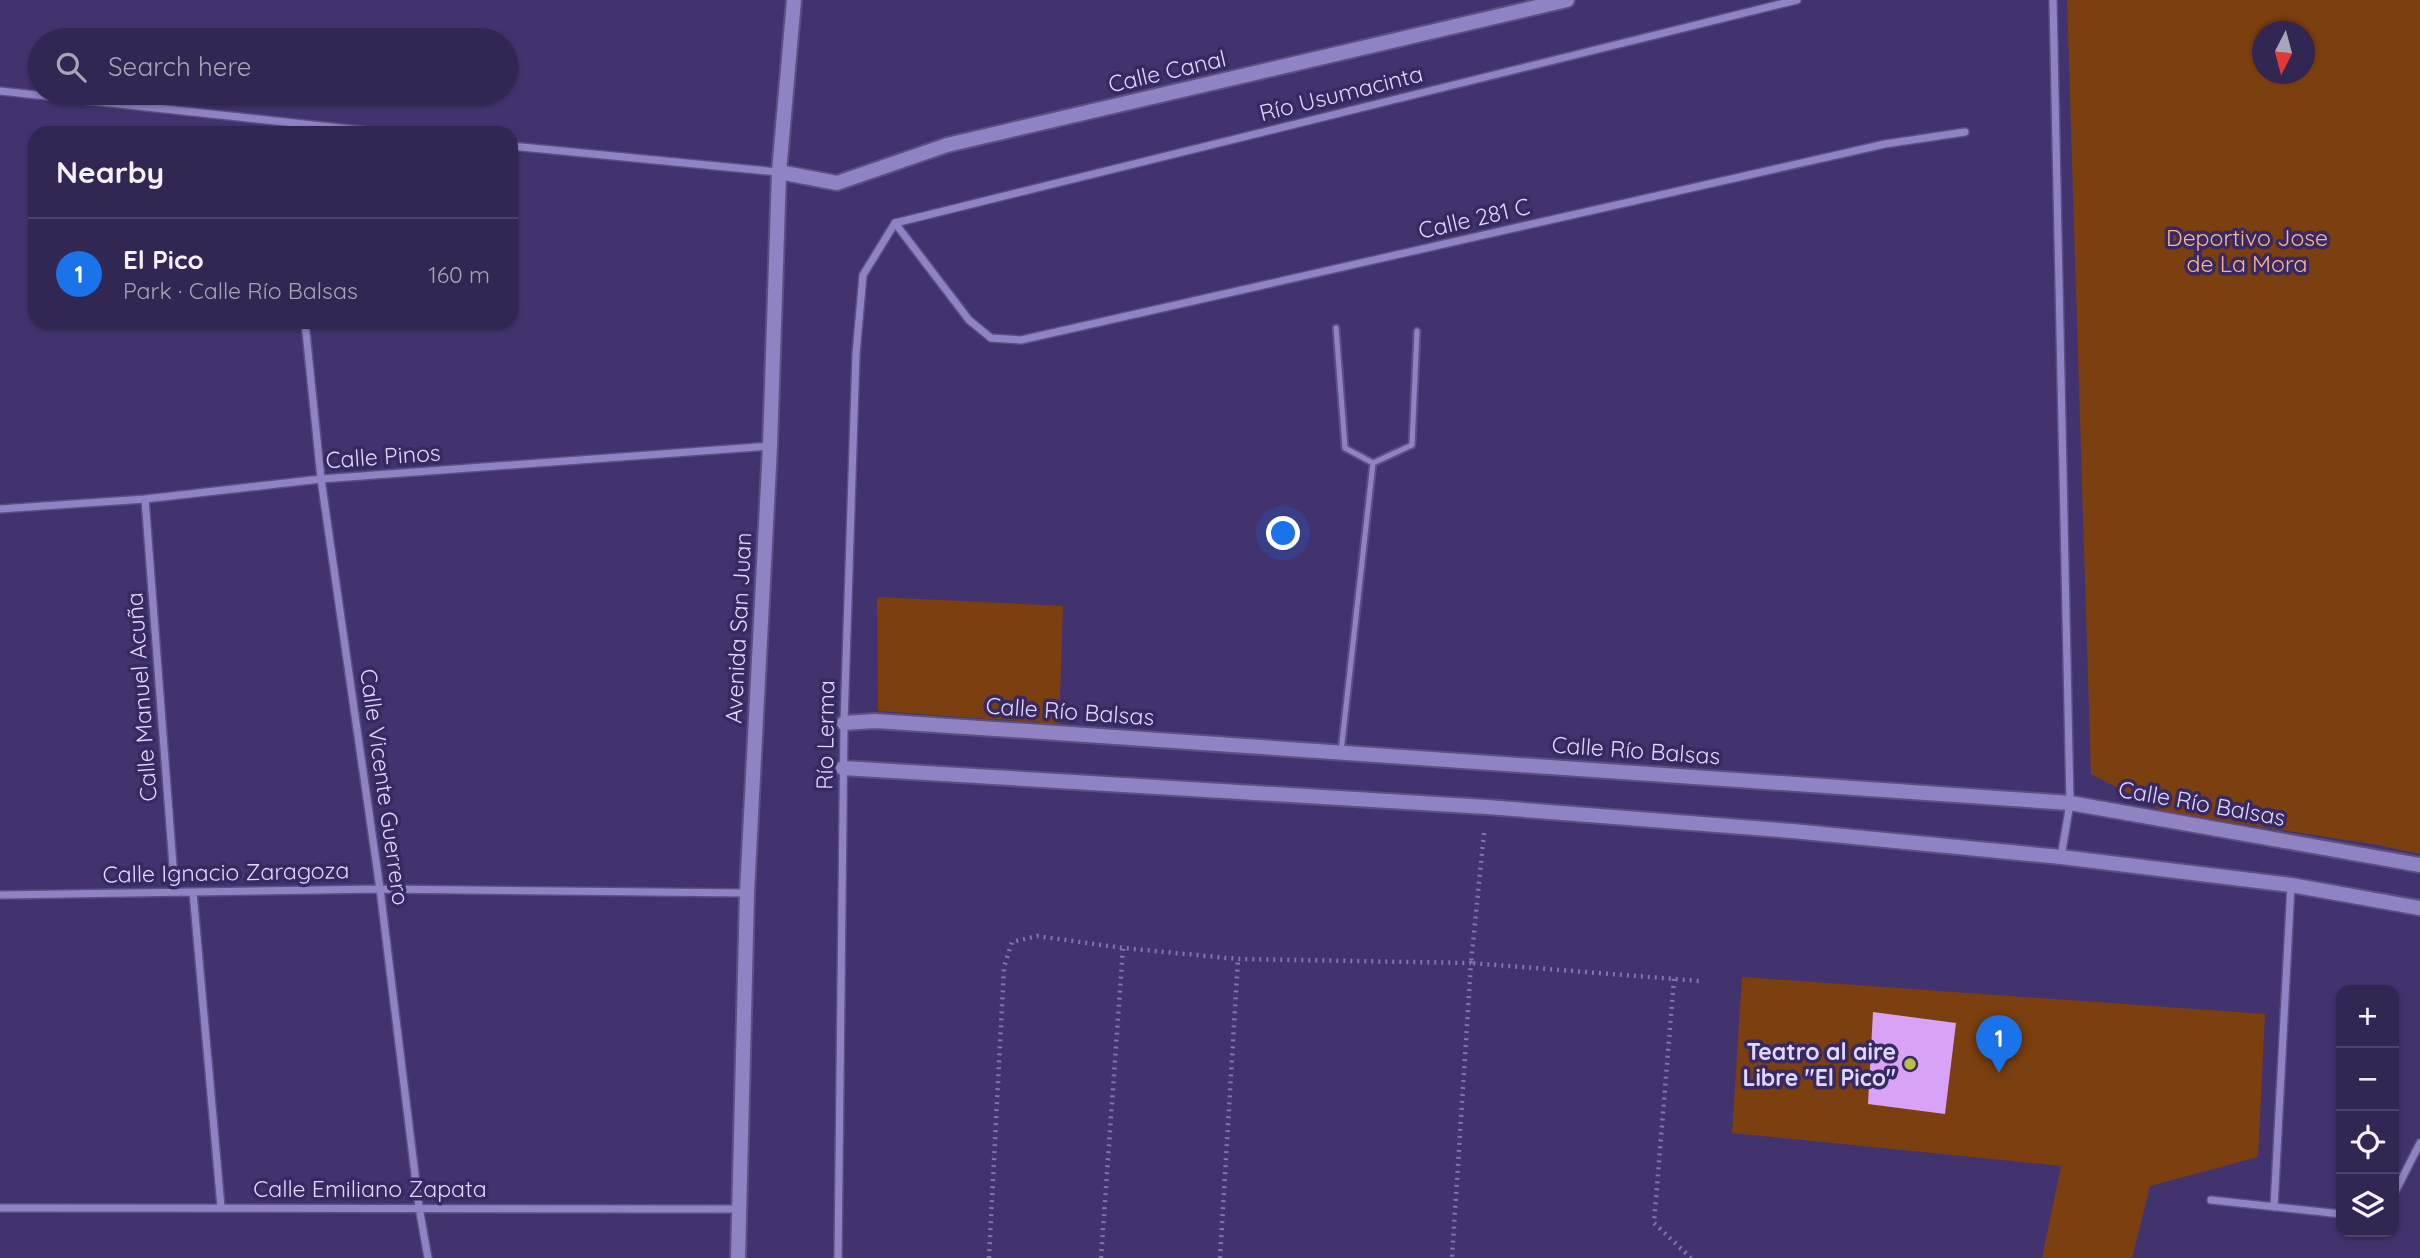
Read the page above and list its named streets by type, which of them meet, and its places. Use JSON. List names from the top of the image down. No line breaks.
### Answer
{"streets":{"street":["Calle Canal","Río Usumacinta","Calle 281 C","Calle Pinos","Avenida San Juan","Calle Manuel Acuña","Calle Río Balsas","Río Lerma","Calle Vicente Guerrero","Calle Ignacio Zaragoza","Calle Emiliano Zapata"]},"crossings":[["Calle Canal","Avenida San Juan"],["Río Usumacinta","Calle 281 C"],["Río Usumacinta","Río Lerma"],["Calle 281 C","Río Lerma"],["Calle Pinos","Avenida San Juan"],["Calle Pinos","Calle Manuel Acuña"],["Calle Pinos","Calle Vicente Guerrero"],["Avenida San Juan","Calle Ignacio Zaragoza"],["Avenida San Juan","Calle Emiliano Zapata"],["Calle Manuel Acuña","Calle Ignacio Zaragoza"],["Calle Río Balsas","Río Lerma"],["Calle Vicente Guerrero","Calle Ignacio Zaragoza"],["Calle Vicente Guerrero","Calle Emiliano Zapata"]],"parks":["Deportivo Jose de La Mora"],"places":["Teatro al aire Libre \"El Pico\""],"north":"bottom","page":{"search":"Search here","heading":"Nearby","list":[{"mark":"1","name":"El Pico","note":"Park · Calle Río Balsas","value":"160 m"}],"map_buttons":["+","−"],"pins":"1"}}
